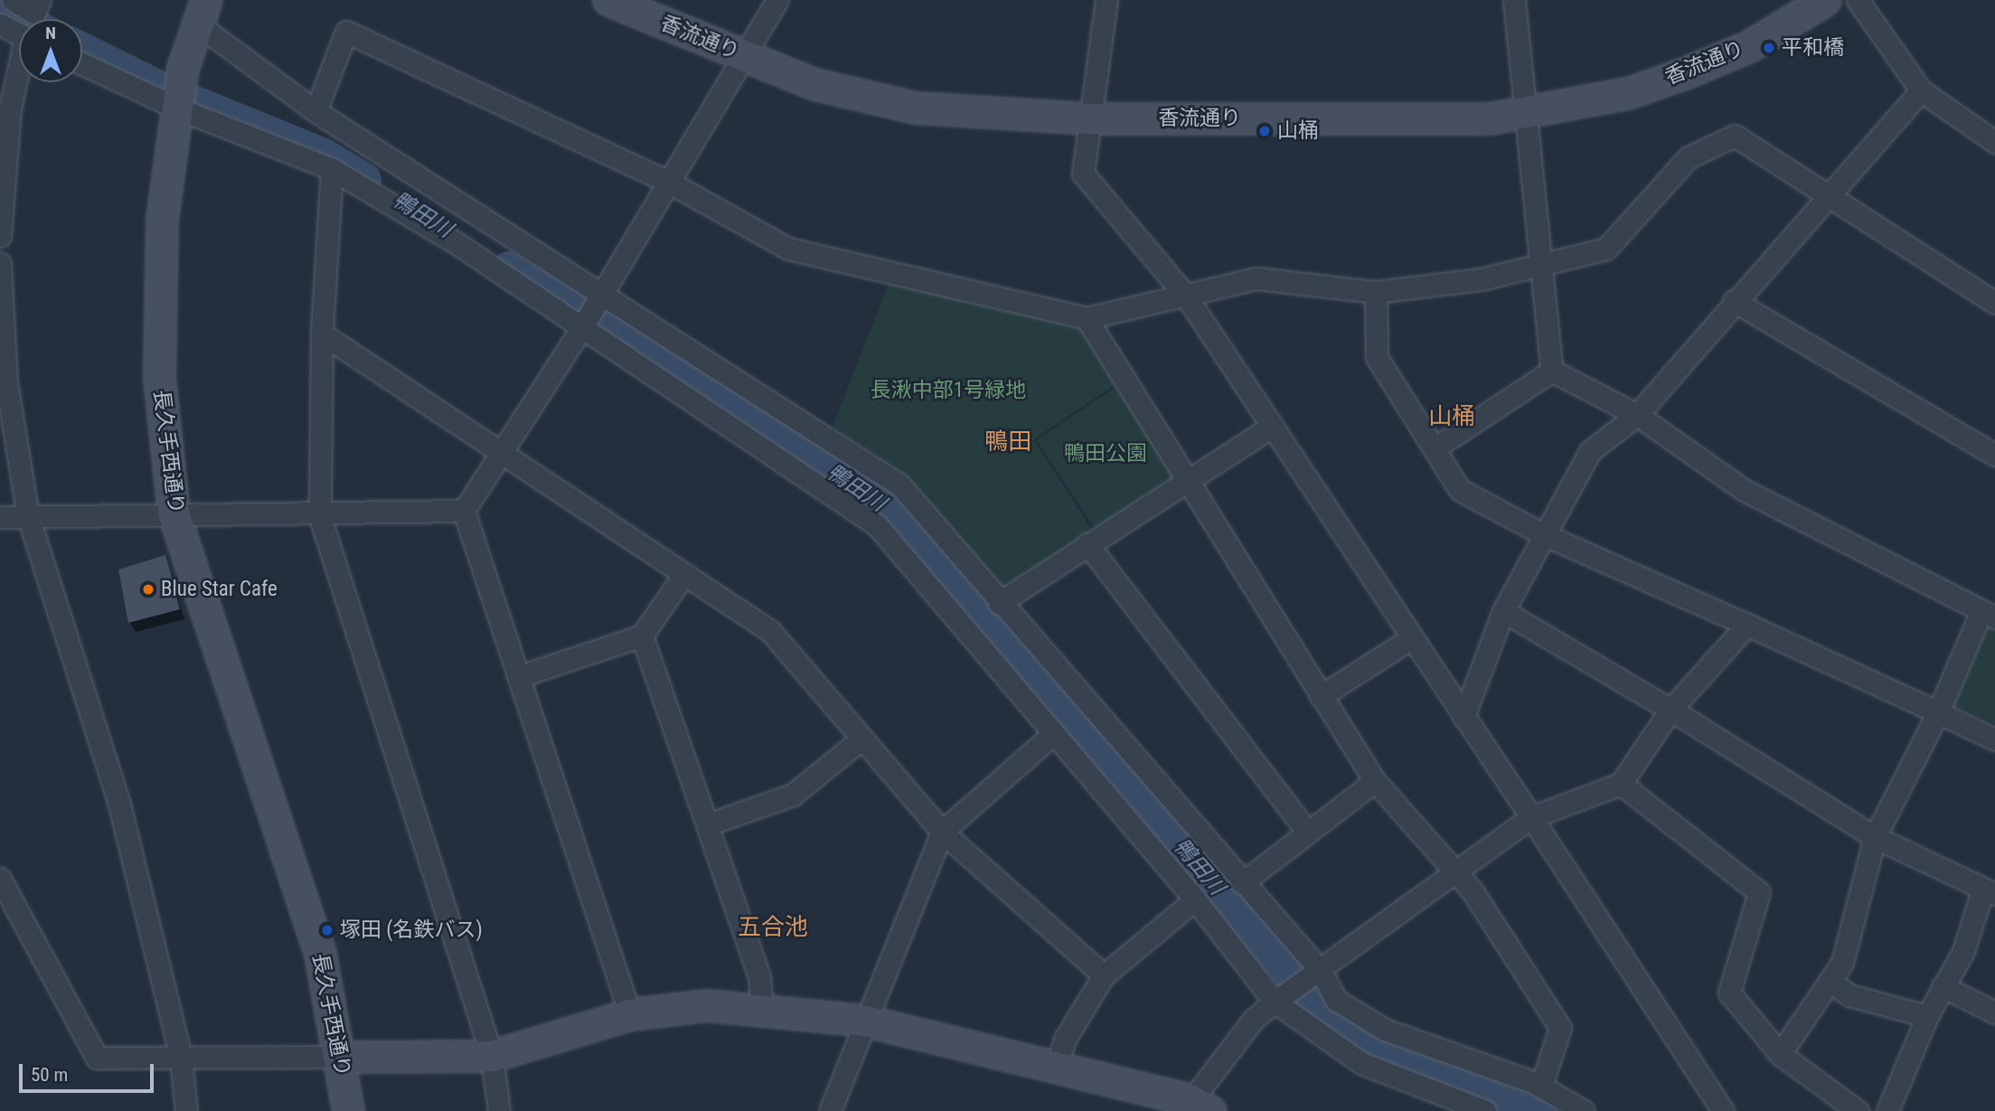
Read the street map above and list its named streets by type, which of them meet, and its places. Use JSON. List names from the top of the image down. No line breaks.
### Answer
{"streets":{"street":["香流通り","長久手西通り"]},"districts":["山桶","鴨田","五合池"],"water":["鴨田川"],"parks":["長湫中部1号緑地","鴨田公園"],"places":["平和橋","山桶","Blue Star Cafe","塚田 (名鉄バス)"],"scale_bar":"50 m","north":"top"}
